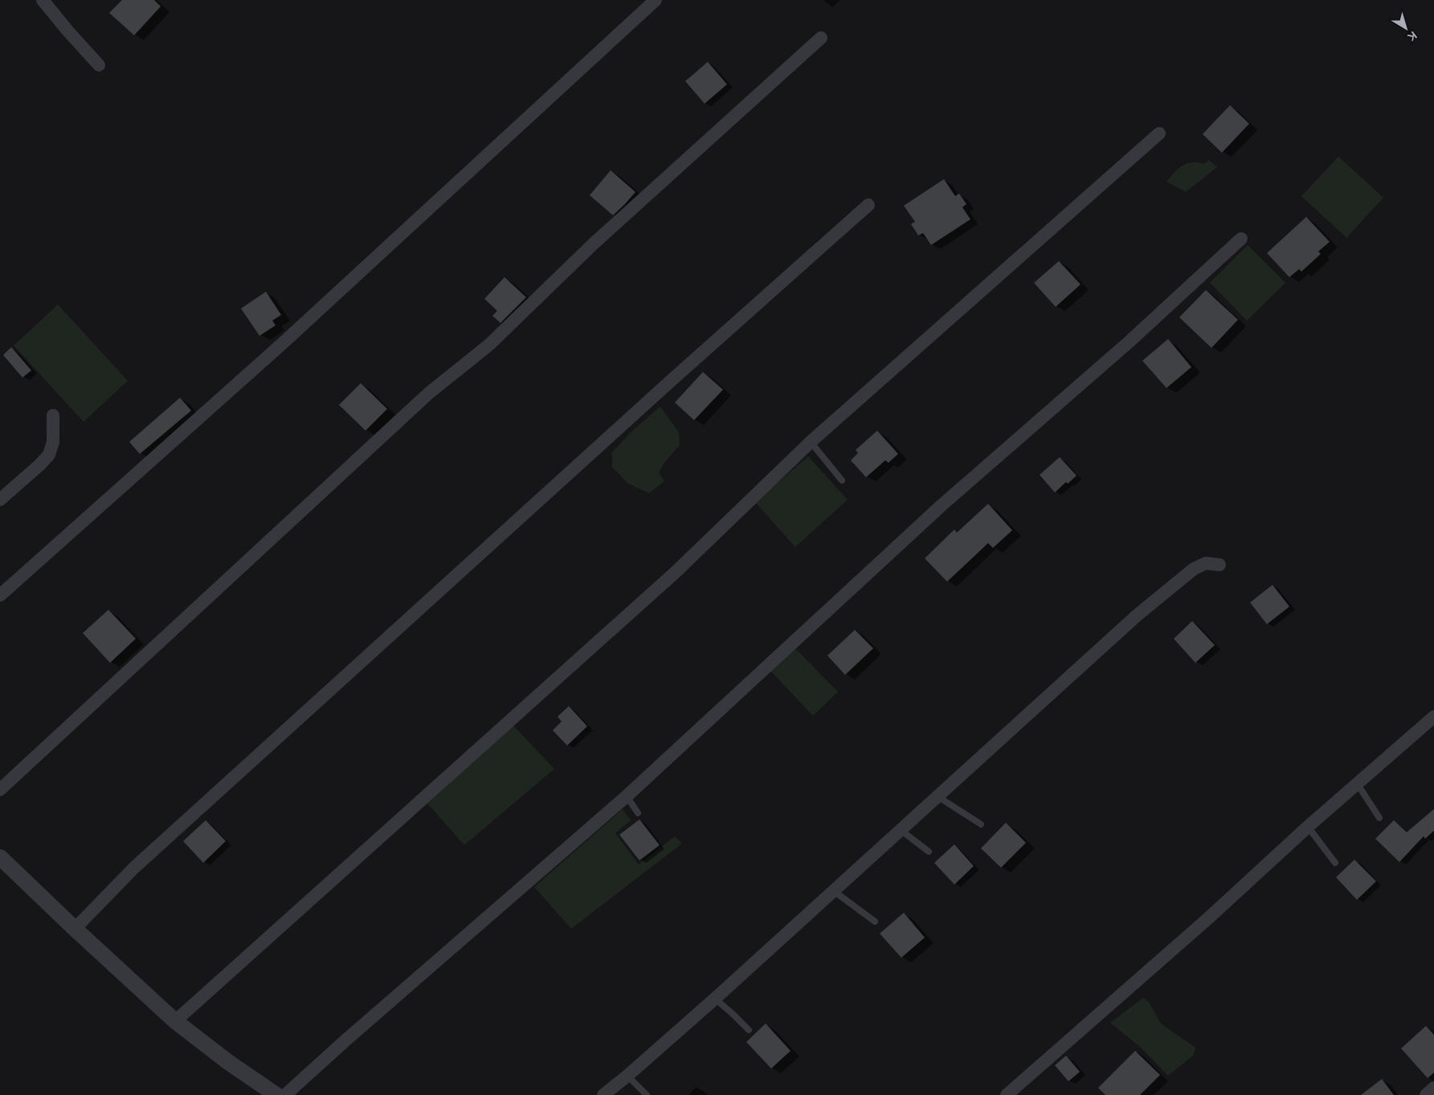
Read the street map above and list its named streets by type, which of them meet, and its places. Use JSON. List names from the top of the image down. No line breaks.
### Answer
{"north":"bottom right"}
